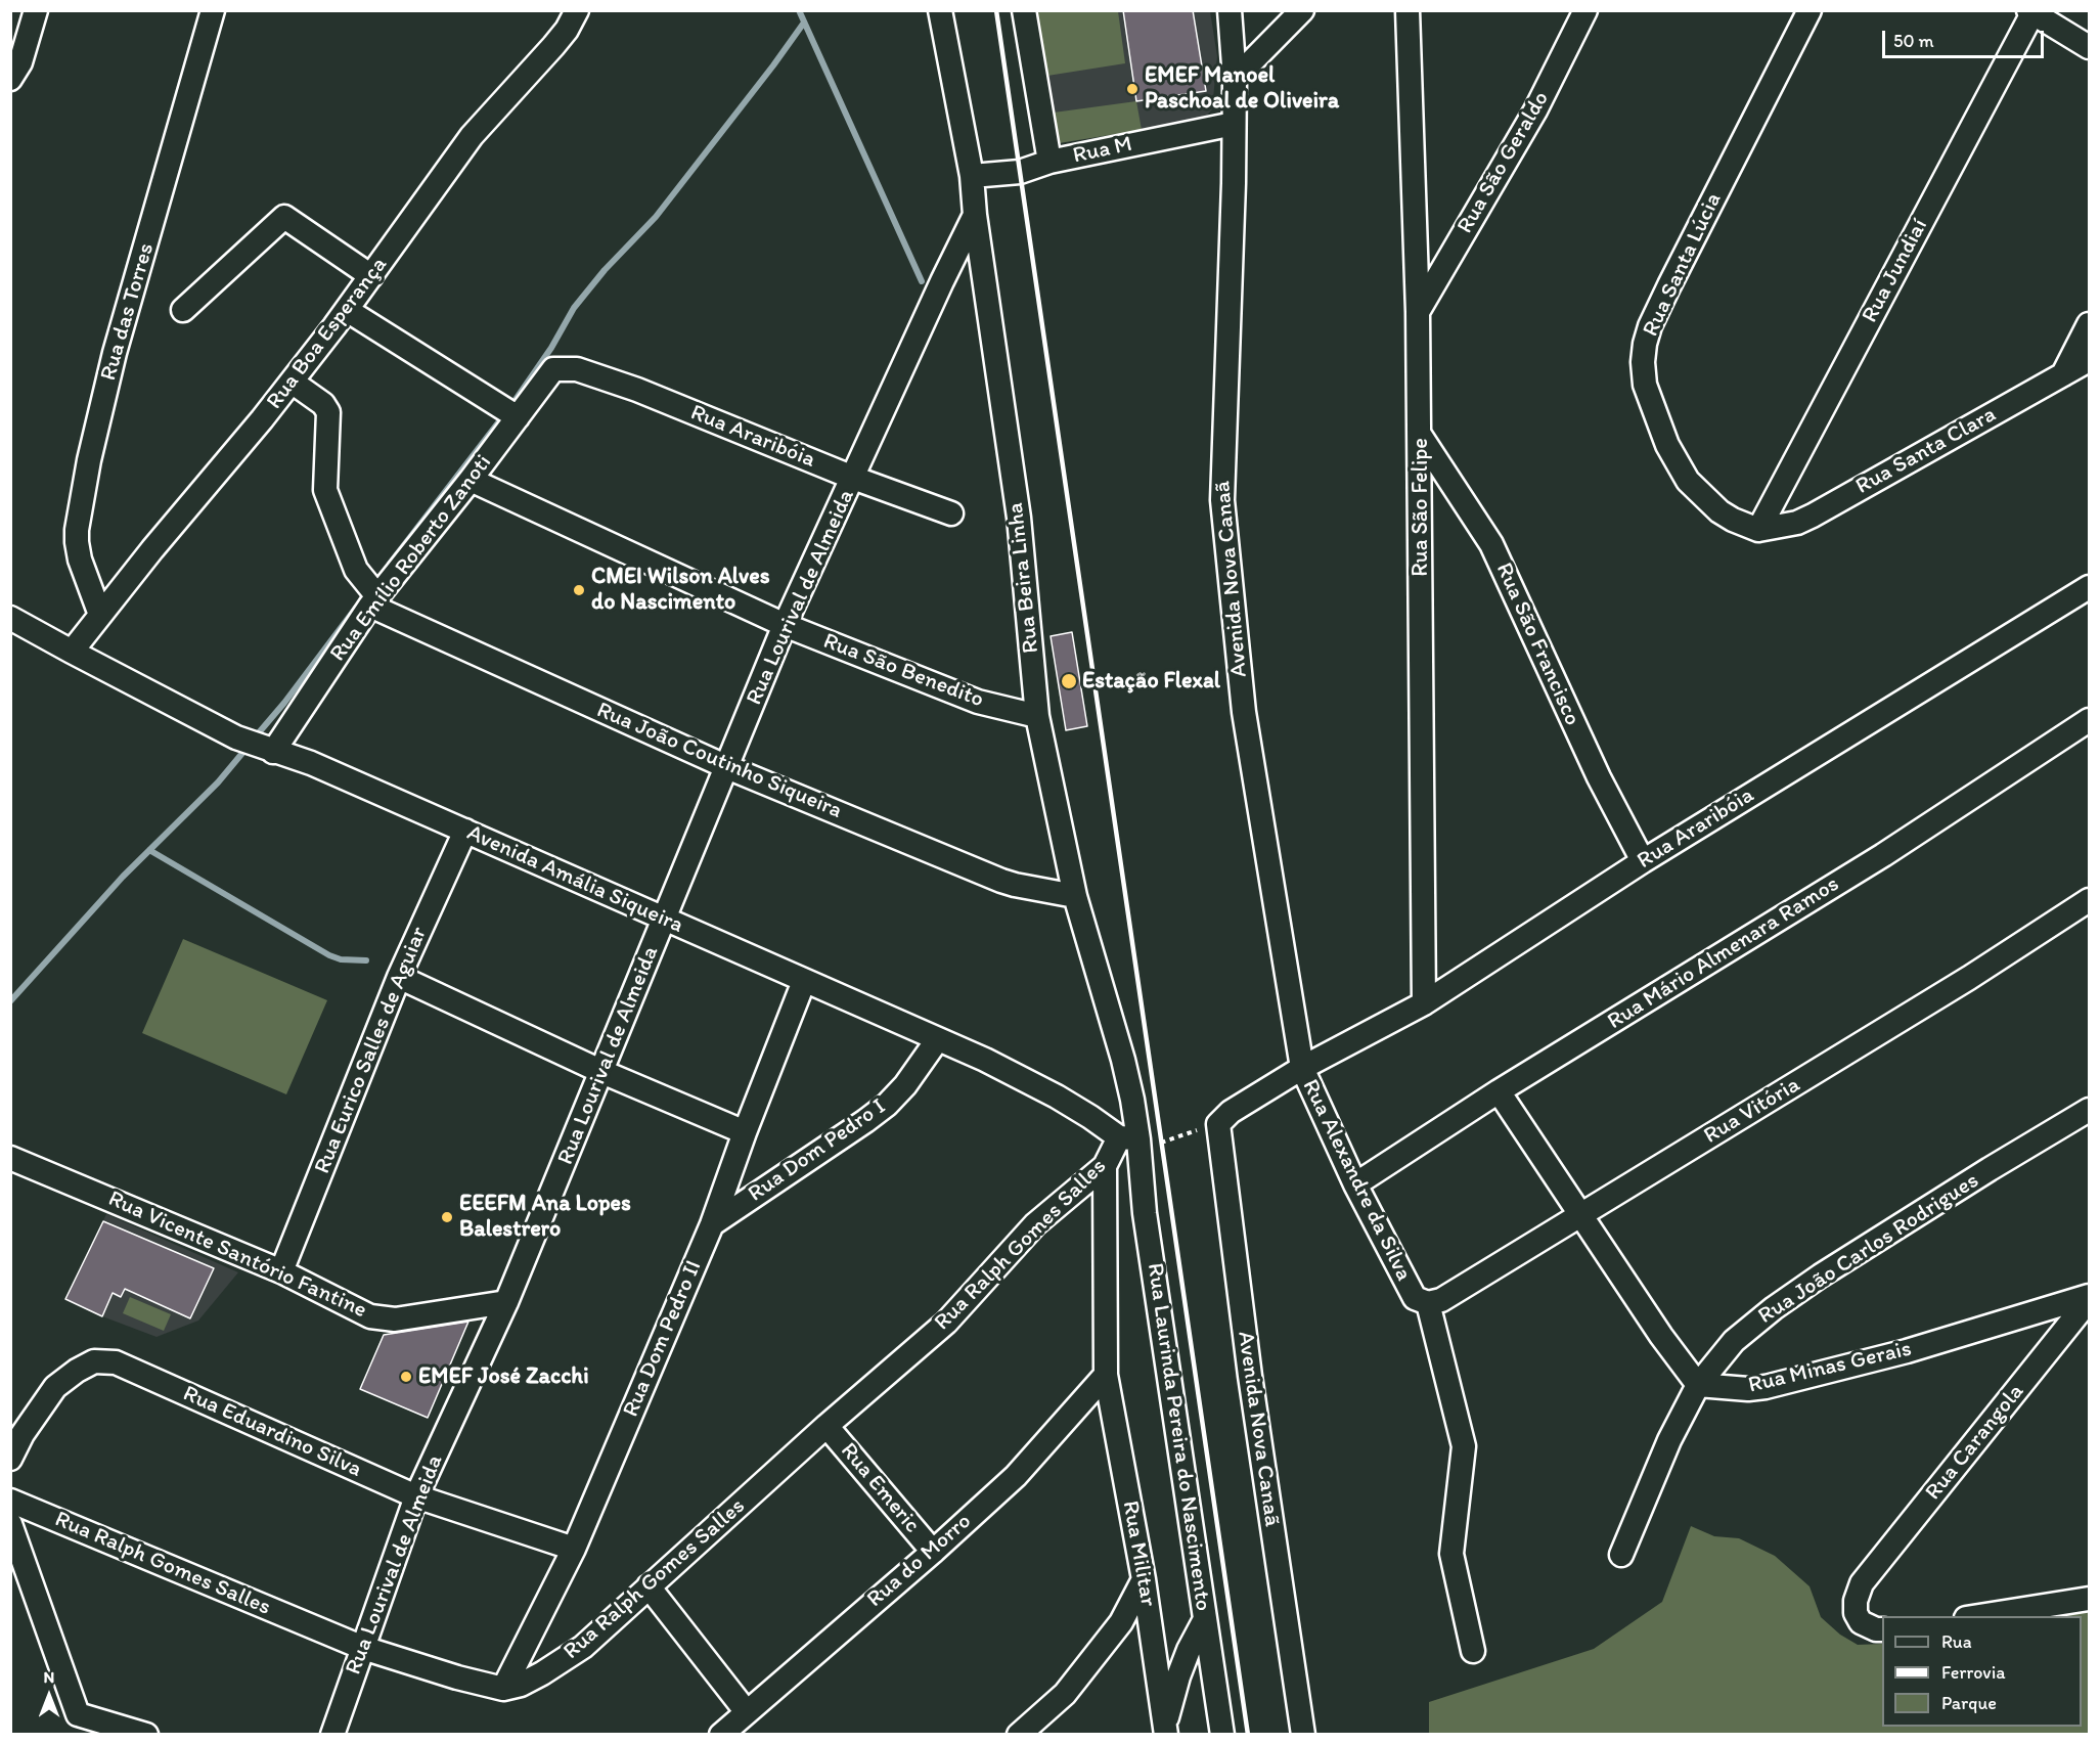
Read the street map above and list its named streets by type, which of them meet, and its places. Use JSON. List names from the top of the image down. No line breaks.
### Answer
{"streets":{"street":["Rua M","Rua São Geraldo","Rua Santa Lúcia","Rua Jundiaí","Rua das Torres","Rua Boa Esperança","Rua Araribóia","Rua Santa Clara","Rua São Felipe","Rua Emílio Roberto Zanoti","Rua Beira Linha","Avenida Nova Canaã","Rua Lourival de Almeida","Rua São Francisco","Rua São Benedito","Rua João Coutinho Siqueira","Avenida Amália Siqueira","Rua Mário Almenara Ramos","Rua Eurico Salles de Aguiar","Rua Vitória","Rua Dom Pedro I","Rua Alexandre da Silva","Rua Ralph Gomes Salles","Rua João Carlos Rodrigues","Rua Vicente Santório Fantine","Rua Dom Pedro II","Rua Minas Gerais","Rua Eduardino Silva","Rua Laurinda Pereira do Nascimento","Rua Carangola","Rua Emeric","Rua Militar","Rua do Morro"]},"crossings":[["Rua M","Rua Beira Linha"],["Rua M","Avenida Nova Canaã"],["Rua São Geraldo","Rua São Felipe"],["Rua Santa Lúcia","Rua Jundiaí"],["Rua Santa Lúcia","Rua Santa Clara"],["Rua Jundiaí","Rua Santa Clara"],["Rua das Torres","Rua Boa Esperança"],["Rua Boa Esperança","Avenida Amália Siqueira"],["Rua Araribóia","Rua São Felipe"],["Rua Araribóia","Rua Emílio Roberto Zanoti"],["Rua Araribóia","Avenida Nova Canaã"],["Rua Araribóia","Rua Lourival de Almeida"],["Rua Araribóia","Rua São Francisco"],["Rua Araribóia","Rua Alexandre da Silva"],["Rua São Felipe","Rua São Francisco"],["Rua Emílio Roberto Zanoti","Rua São Benedito"],["Rua Emílio Roberto Zanoti","Rua João Coutinho Siqueira"],["Rua Emílio Roberto Zanoti","Avenida Amália Siqueira"],["Rua Beira Linha","Rua Lourival de Almeida"],["Rua Beira Linha","Rua São Benedito"],["Rua Beira Linha","Rua João Coutinho Siqueira"],["Rua Beira Linha","Avenida Amália Siqueira"],["Rua Beira Linha","Rua Ralph Gomes Salles"],["Rua Beira Linha","Rua Laurinda Pereira do Nascimento"],["Avenida Nova Canaã","Rua Alexandre da Silva"],["Rua Lourival de Almeida","Rua São Benedito"],["Rua Lourival de Almeida","Rua João Coutinho Siqueira"],["Rua Lourival de Almeida","Avenida Amália Siqueira"],["Rua Lourival de Almeida","Rua Ralph Gomes Salles"],["Rua Lourival de Almeida","Rua Vicente Santório Fantine"],["Rua Lourival de Almeida","Rua Eduardino Silva"],["Avenida Amália Siqueira","Rua Eurico Salles de Aguiar"],["Avenida Amália Siqueira","Rua Dom Pedro I"],["Avenida Amália Siqueira","Rua Ralph Gomes Salles"],["Avenida Amália Siqueira","Rua Dom Pedro II"],["Avenida Amália Siqueira","Rua Laurinda Pereira do Nascimento"],["Rua Mário Almenara Ramos","Rua Alexandre da Silva"],["Rua Eurico Salles de Aguiar","Rua Vicente Santório Fantine"],["Rua Vitória","Rua Alexandre da Silva"],["Rua Dom Pedro I","Rua Dom Pedro II"],["Rua Ralph Gomes Salles","Rua Dom Pedro II"],["Rua Ralph Gomes Salles","Rua Laurinda Pereira do Nascimento"],["Rua Ralph Gomes Salles","Rua Emeric"],["Rua Ralph Gomes Salles","Rua Militar"],["Rua João Carlos Rodrigues","Rua Minas Gerais"],["Rua Dom Pedro II","Rua Eduardino Silva"],["Rua Minas Gerais","Rua Carangola"],["Rua Emeric","Rua do Morro"],["Rua Militar","Rua do Morro"]],"places":["EMEF Manoel Paschoal de Oliveira","CMEI Wilson Alves do Nascimento","Estação Flexal","EEEFM Ana Lopes Balestrero","EMEF José Zacchi"],"legend":["Rua","Ferrovia","Parque"],"scale_bar":"50 m","north":"top"}
